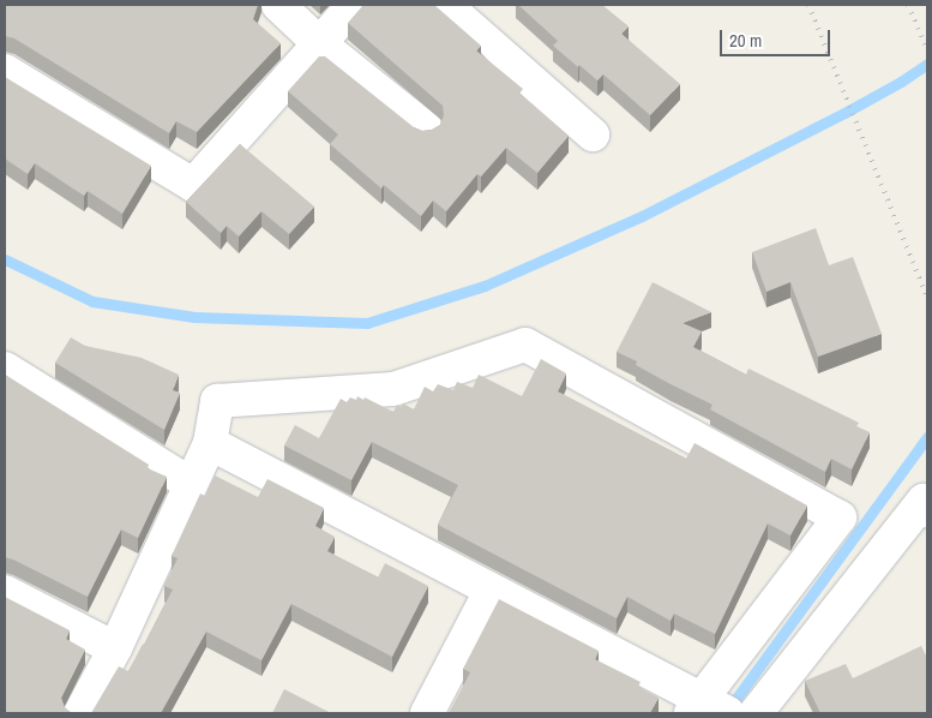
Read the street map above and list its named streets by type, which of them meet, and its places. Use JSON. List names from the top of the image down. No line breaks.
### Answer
{"scale_bar":"20 m"}
